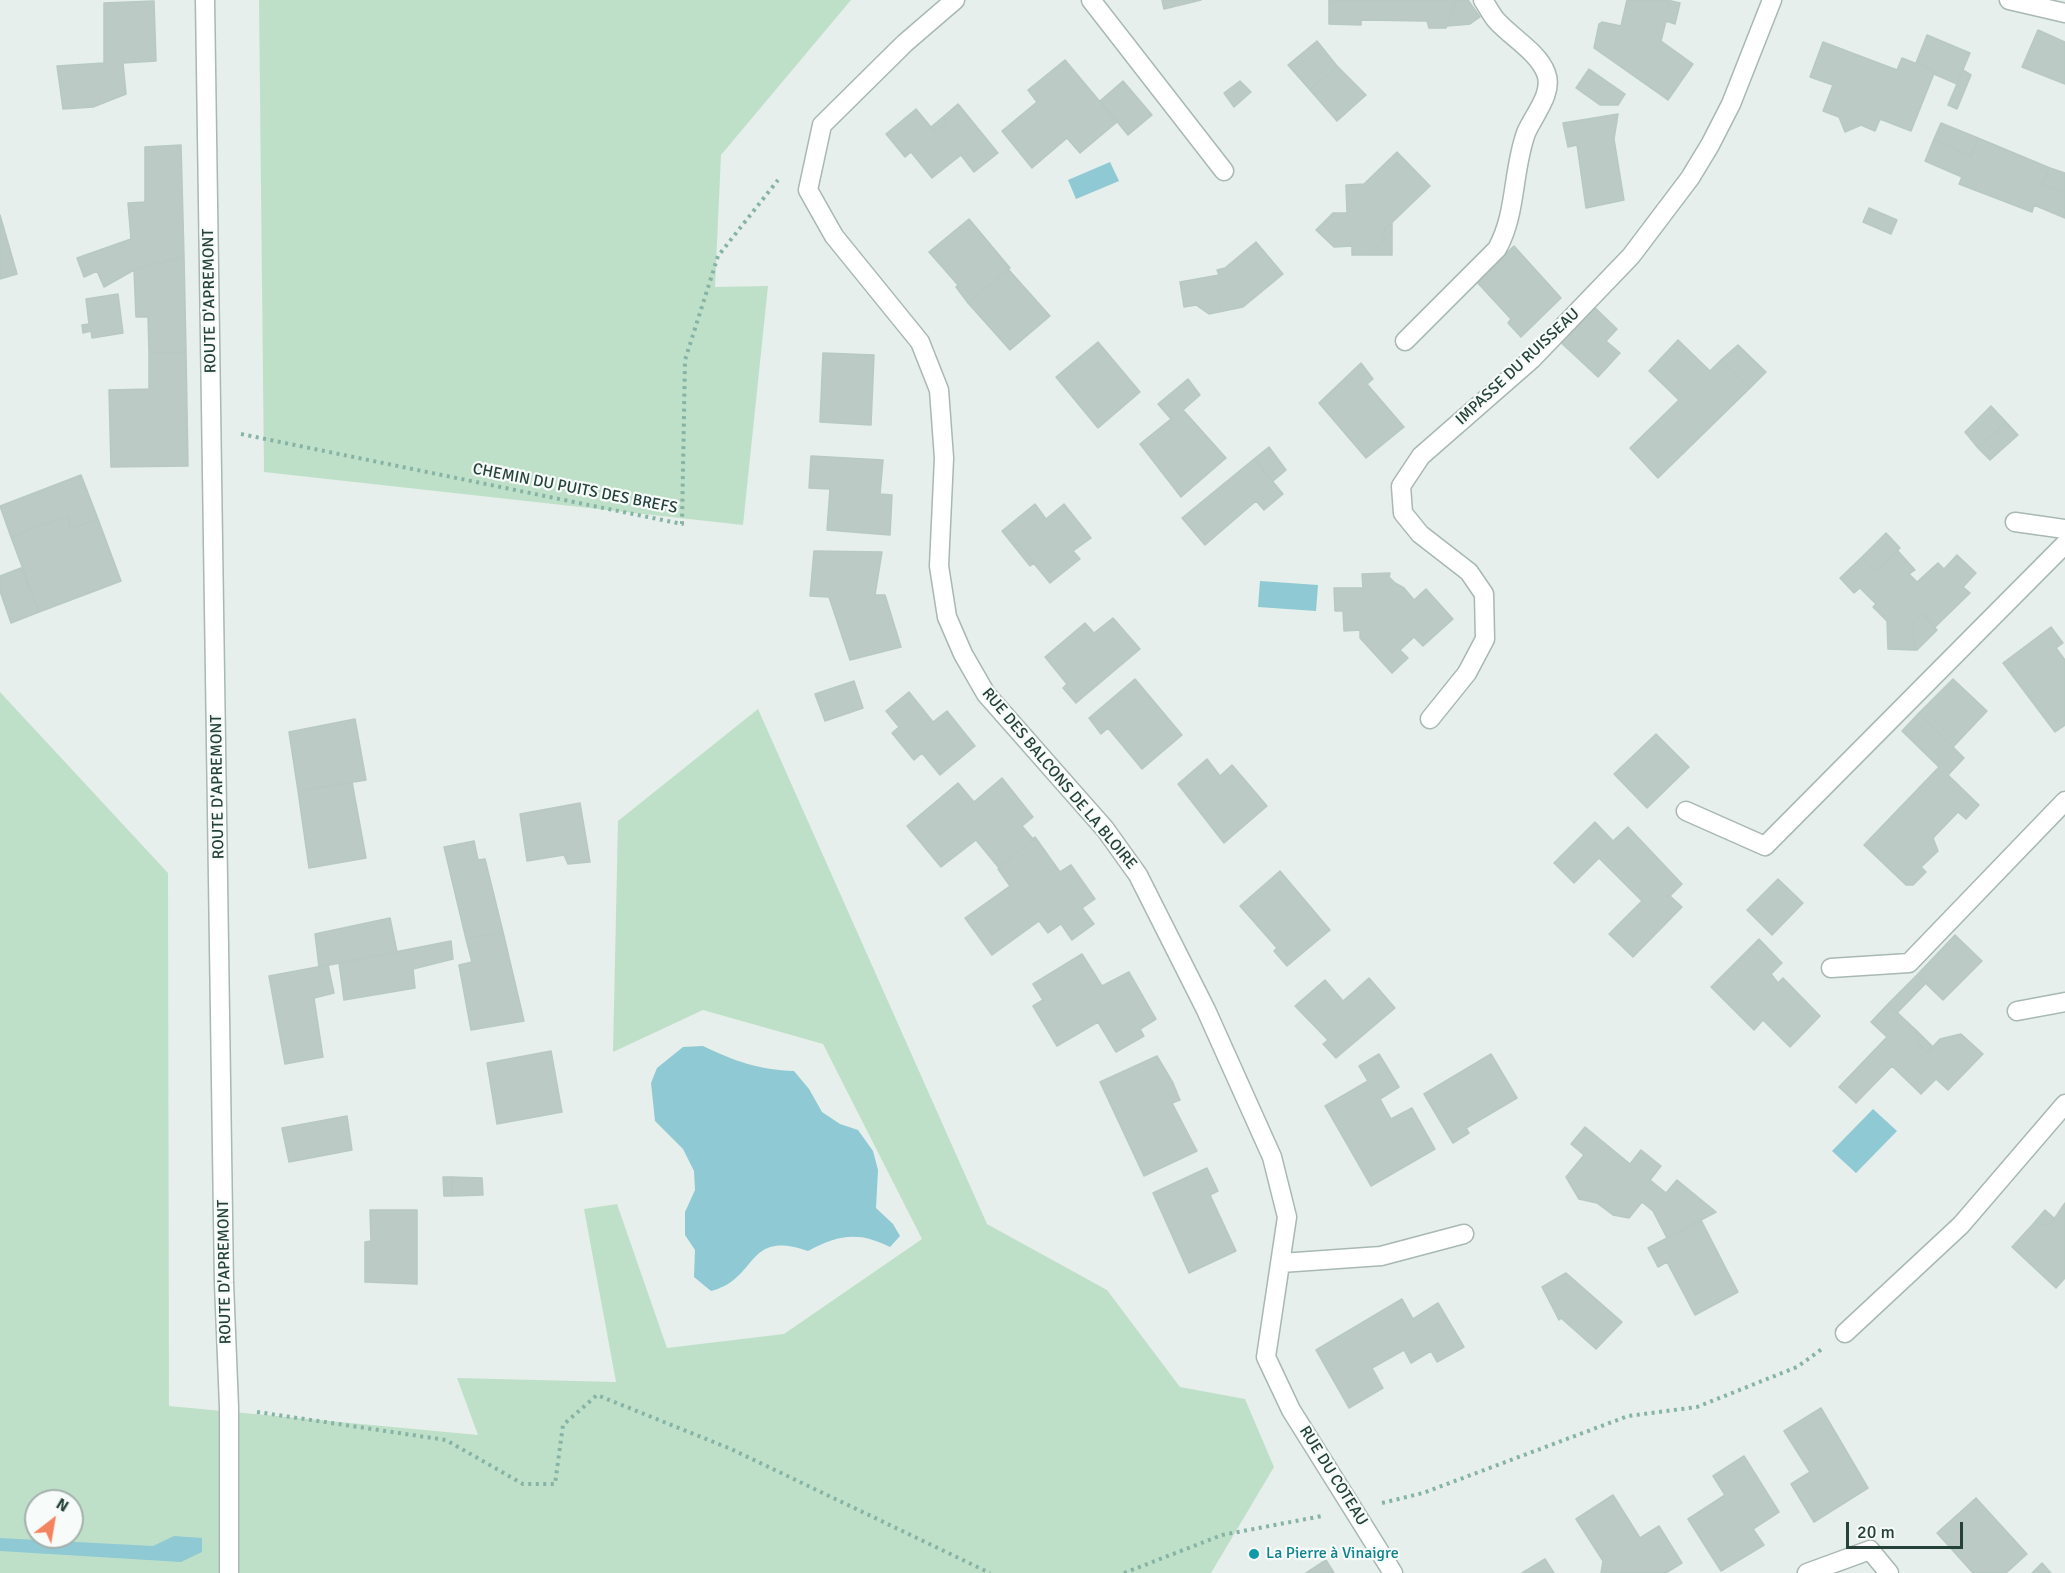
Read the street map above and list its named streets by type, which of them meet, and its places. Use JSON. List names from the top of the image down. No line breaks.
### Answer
{"streets":{"street":["ROUTE D'APREMONT","IMPASSE DU RUISSEAU","RUE DES BALCONS DE LA BLOIRE","RUE DU COTEAU"],"path":["CHEMIN DU PUITS DES BREFS"]},"crossings":[["ROUTE D'APREMONT","CHEMIN DU PUITS DES BREFS"],["RUE DES BALCONS DE LA BLOIRE","RUE DU COTEAU"]],"places":["La Pierre à Vinaigre"],"scale_bar":"20 m","north":"top right"}
